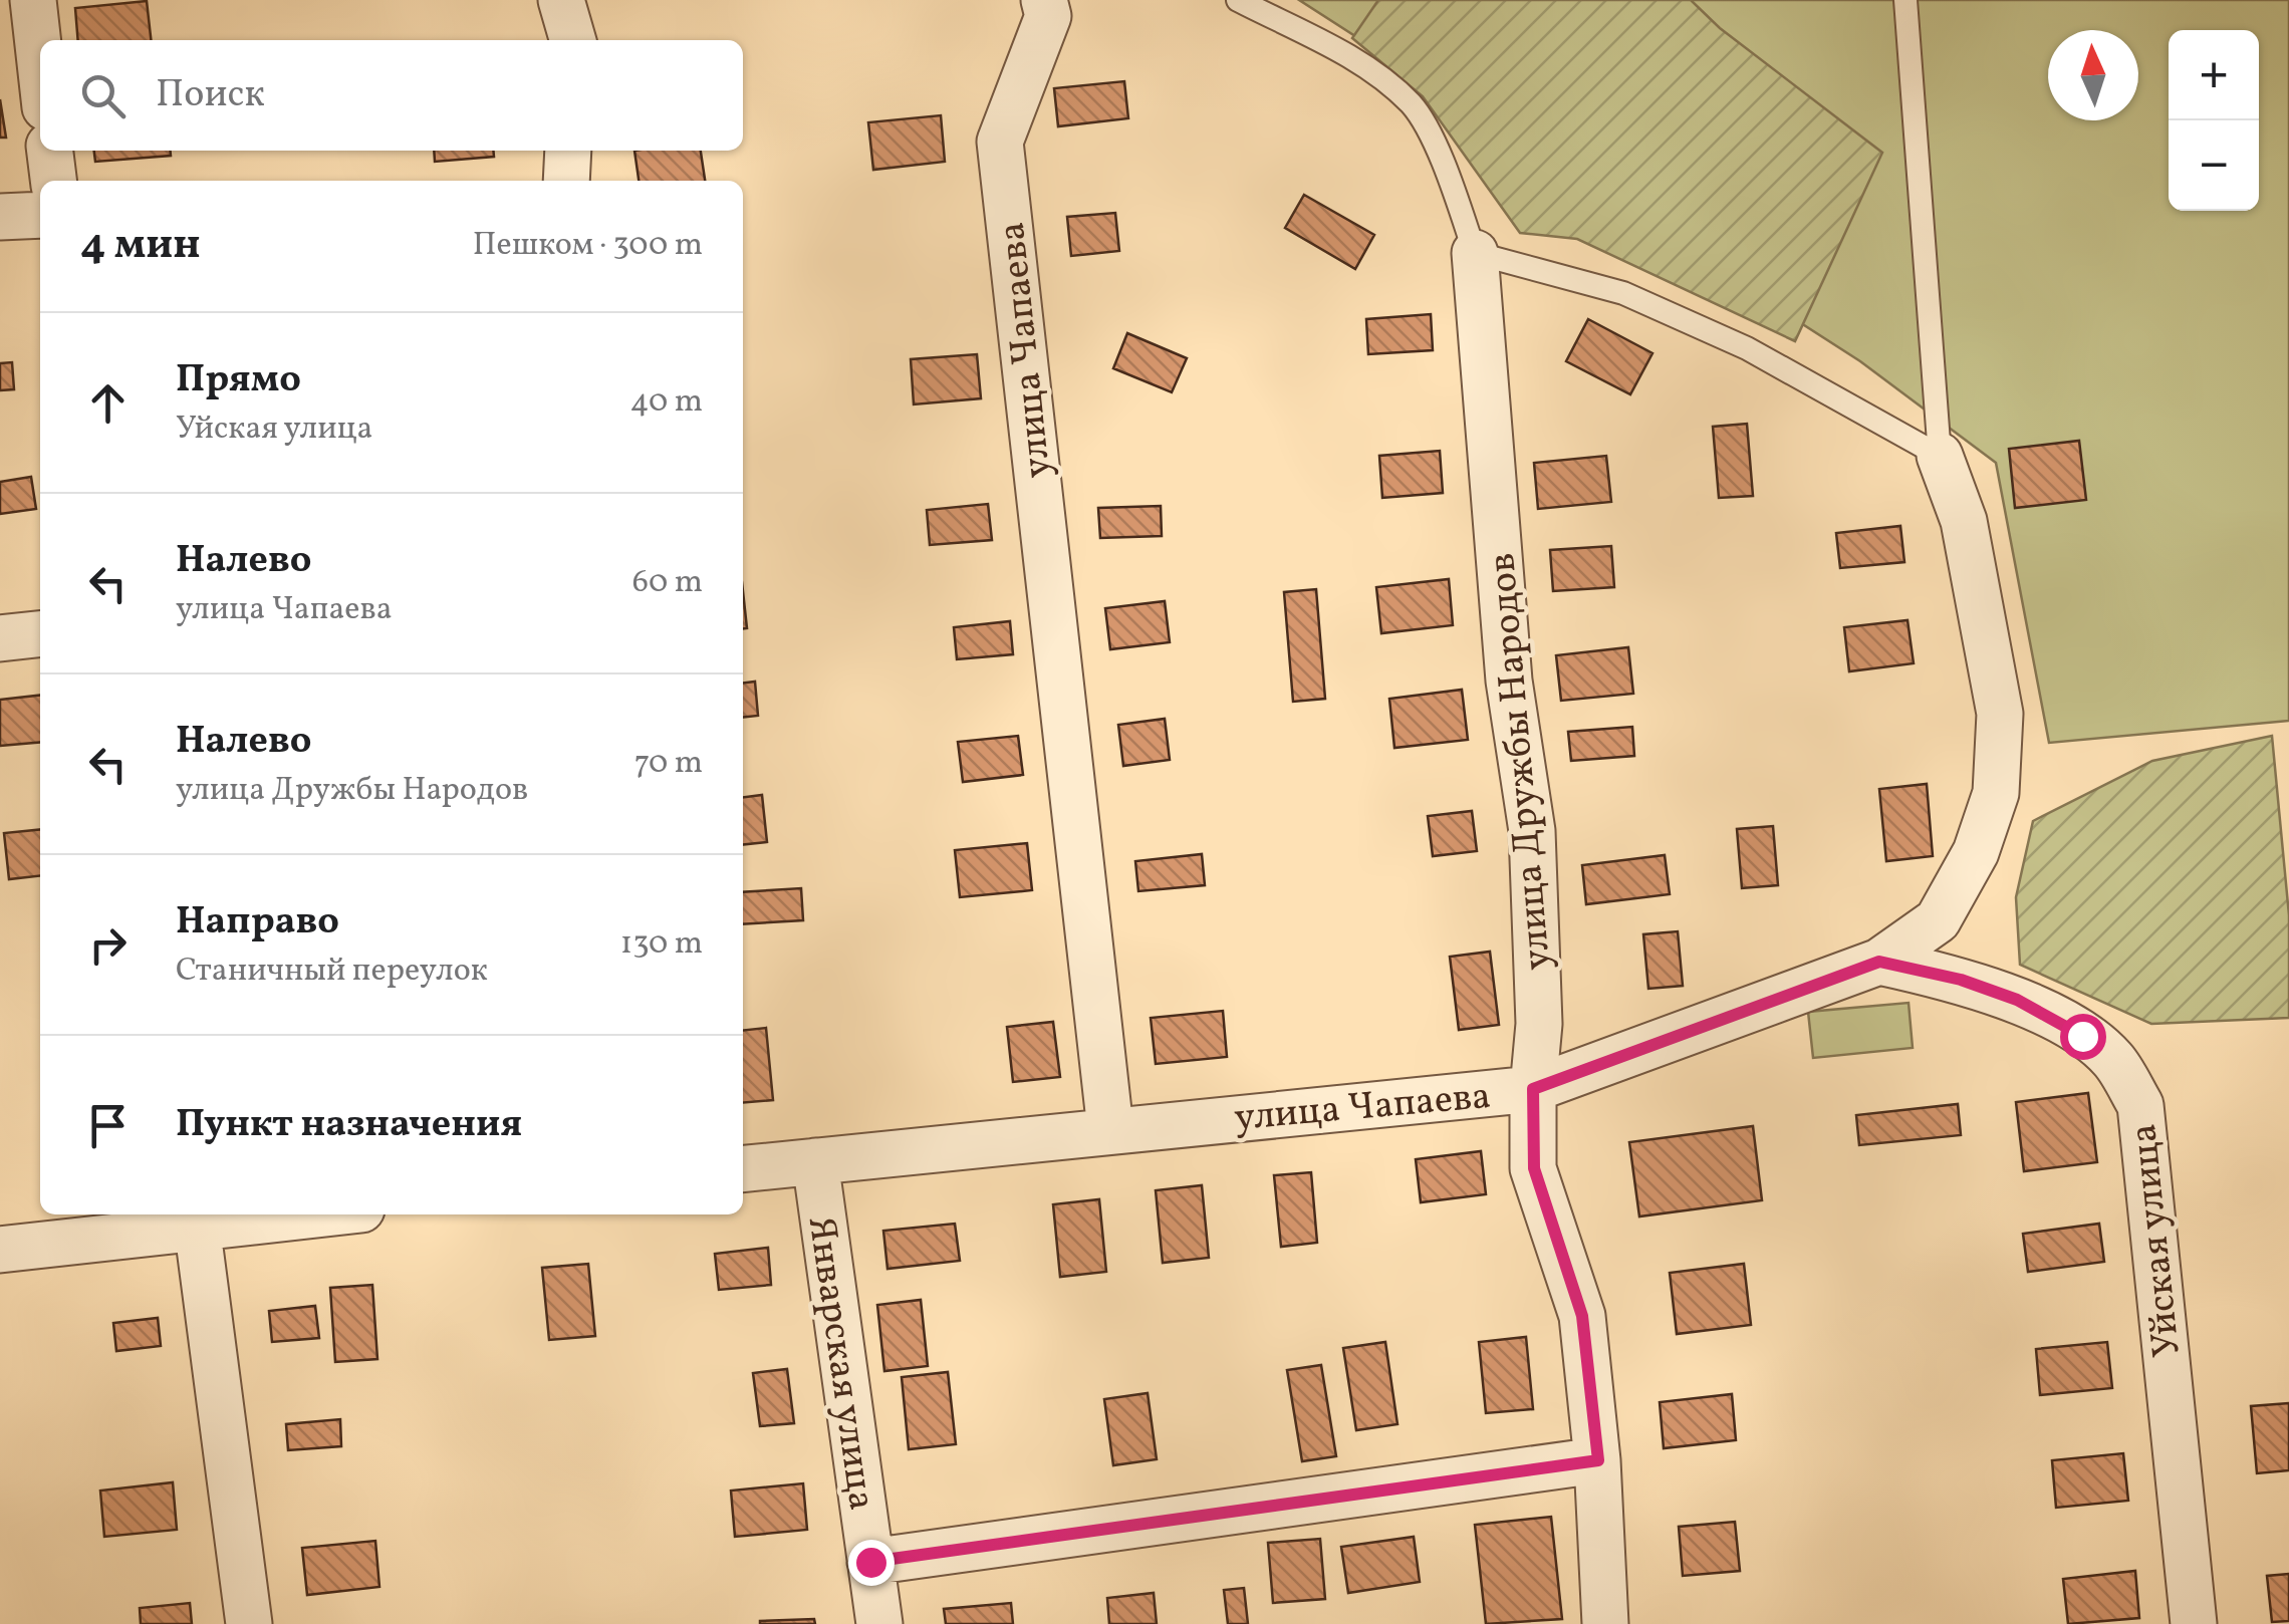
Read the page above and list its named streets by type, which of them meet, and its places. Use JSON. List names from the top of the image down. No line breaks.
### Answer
{"streets":{"street":["улица Чапаева","улица Дружбы Народов","Уйская улица","Январская улица"]},"crossings":[["улица Чапаева","улица Дружбы Народов"],["улица Чапаева","Уйская улица"],["улица Чапаева","Январская улица"]],"north":"top","page":{"map_buttons":["+","−"],"search":"Поиск","heading":["4 мин","Пешком · 300 m"],"list":[["Прямо","Уйская улица","40 m"],["Налево","улица Чапаева","60 m"],["Налево","улица Дружбы Народов","70 m"],["Направо","Станичный переулок","130 m"],"Пункт назначения"]}}
